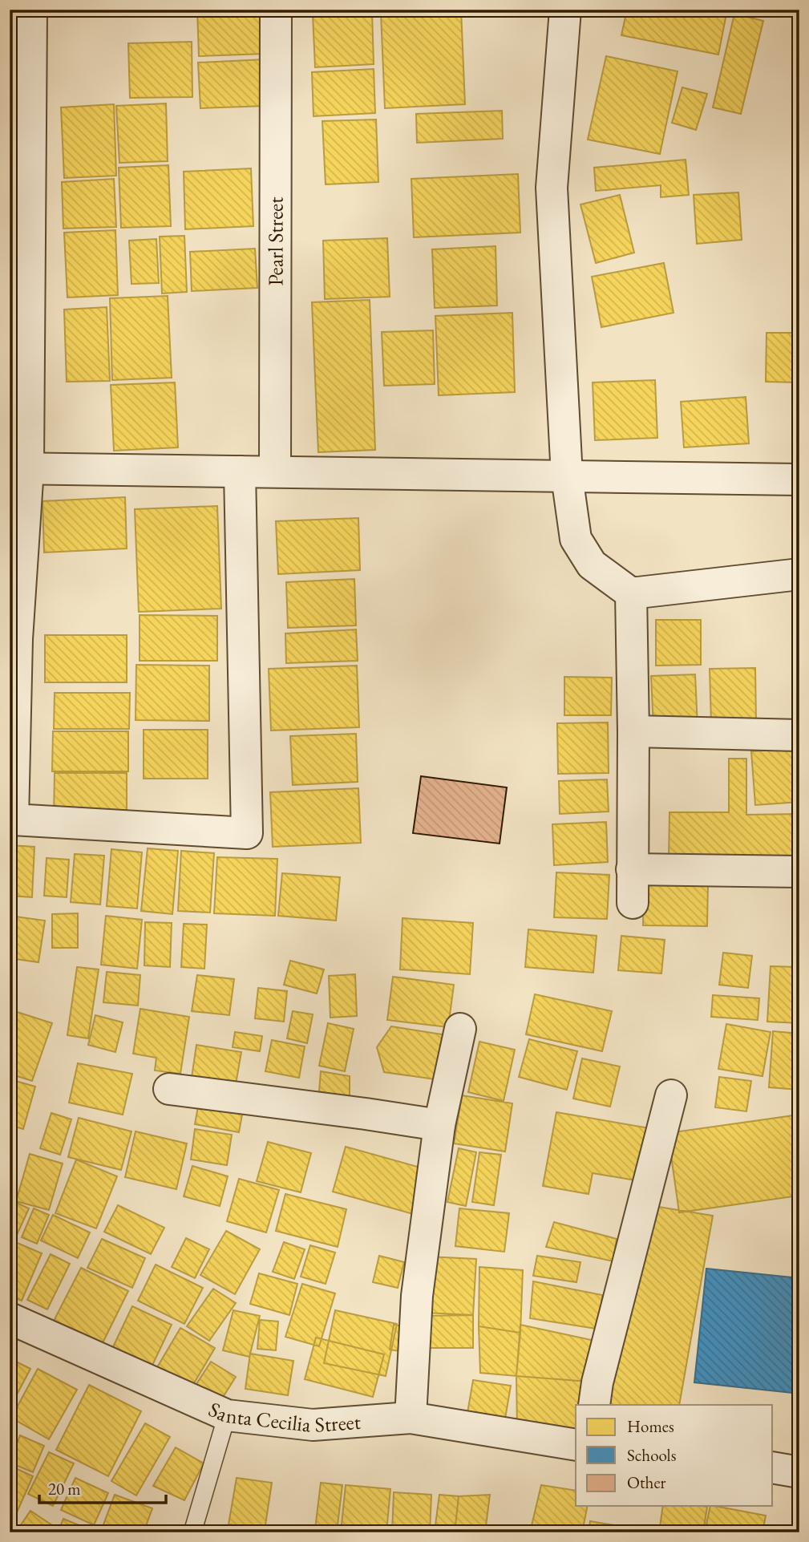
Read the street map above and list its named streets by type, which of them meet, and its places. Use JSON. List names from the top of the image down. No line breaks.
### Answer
{"streets":{"street":["Pearl Street","Santa Cecilia Street"]},"legend":["Homes","Schools","Other"],"scale_bar":"20 m"}
